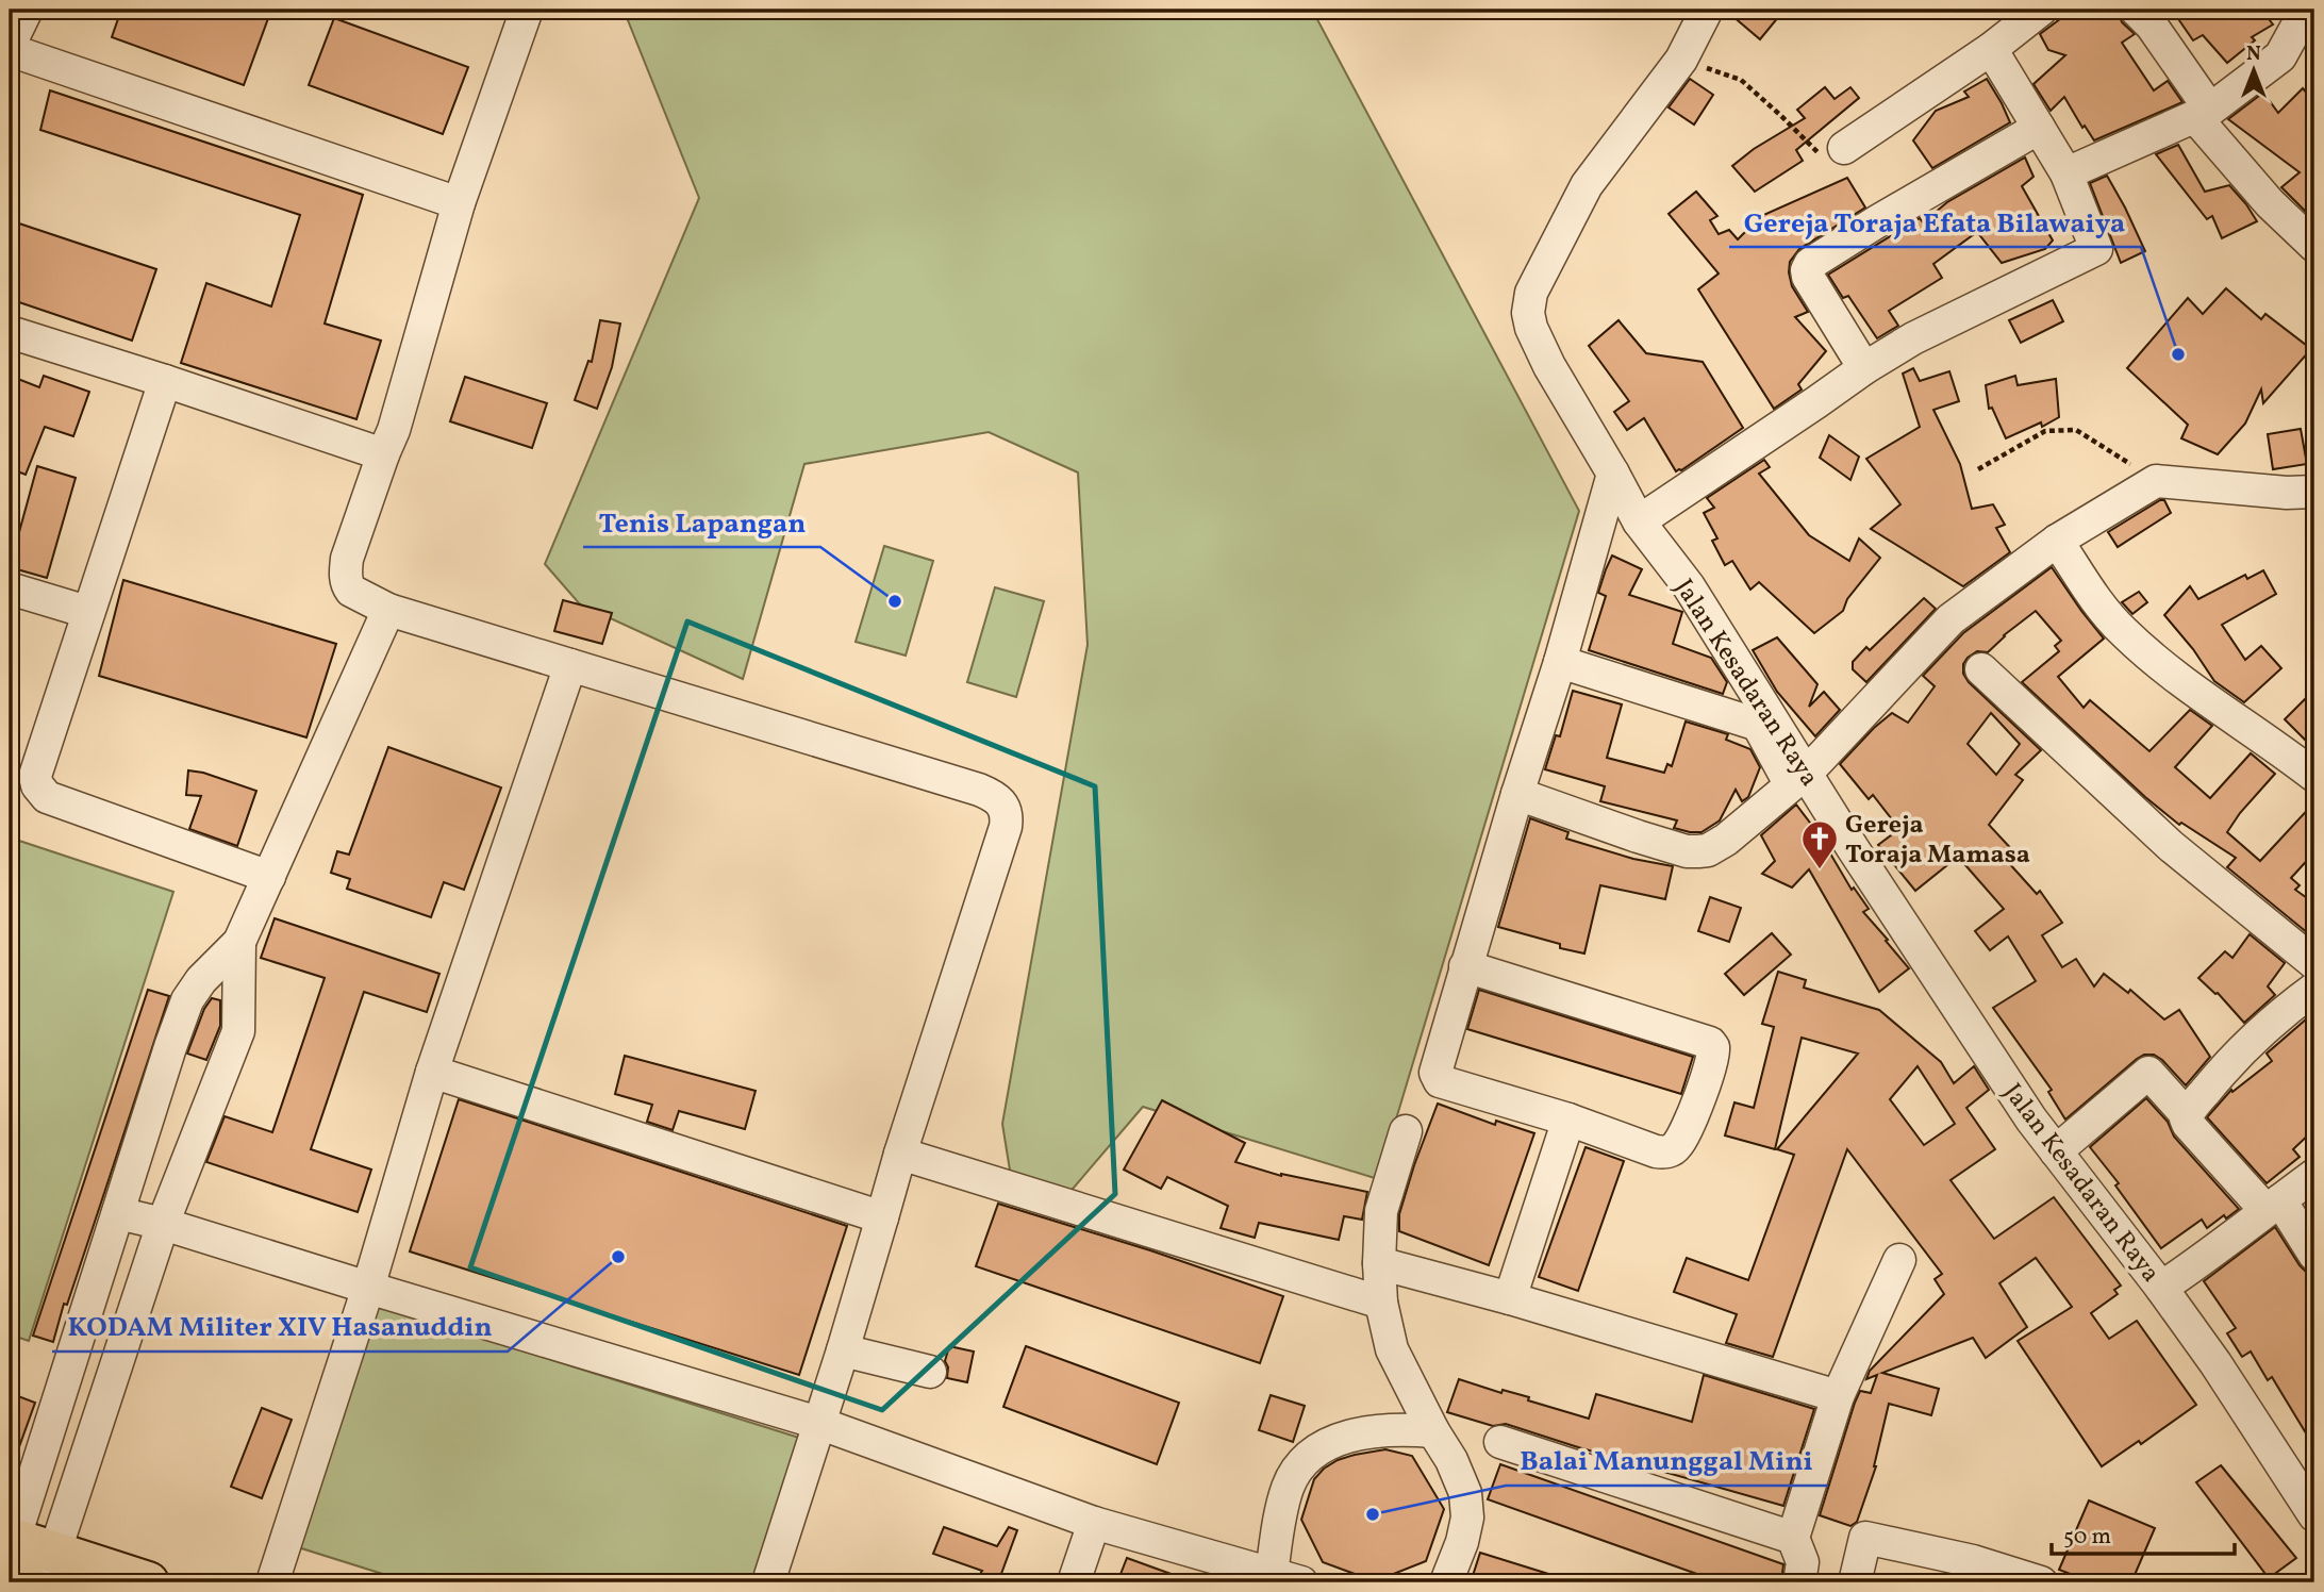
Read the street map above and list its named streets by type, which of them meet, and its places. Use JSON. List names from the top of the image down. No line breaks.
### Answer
{"streets":{"street":["Jalan Kesadaran Raya"]},"places":{"other":["Gereja Toraja Efata Bilawaiya","Tenis Lapangan","KODAM Militer XIV Hasanuddin","Balai Manunggal Mini"],"church":["Gereja Toraja Mamasa"]},"scale_bar":"50 m","north":"top"}
